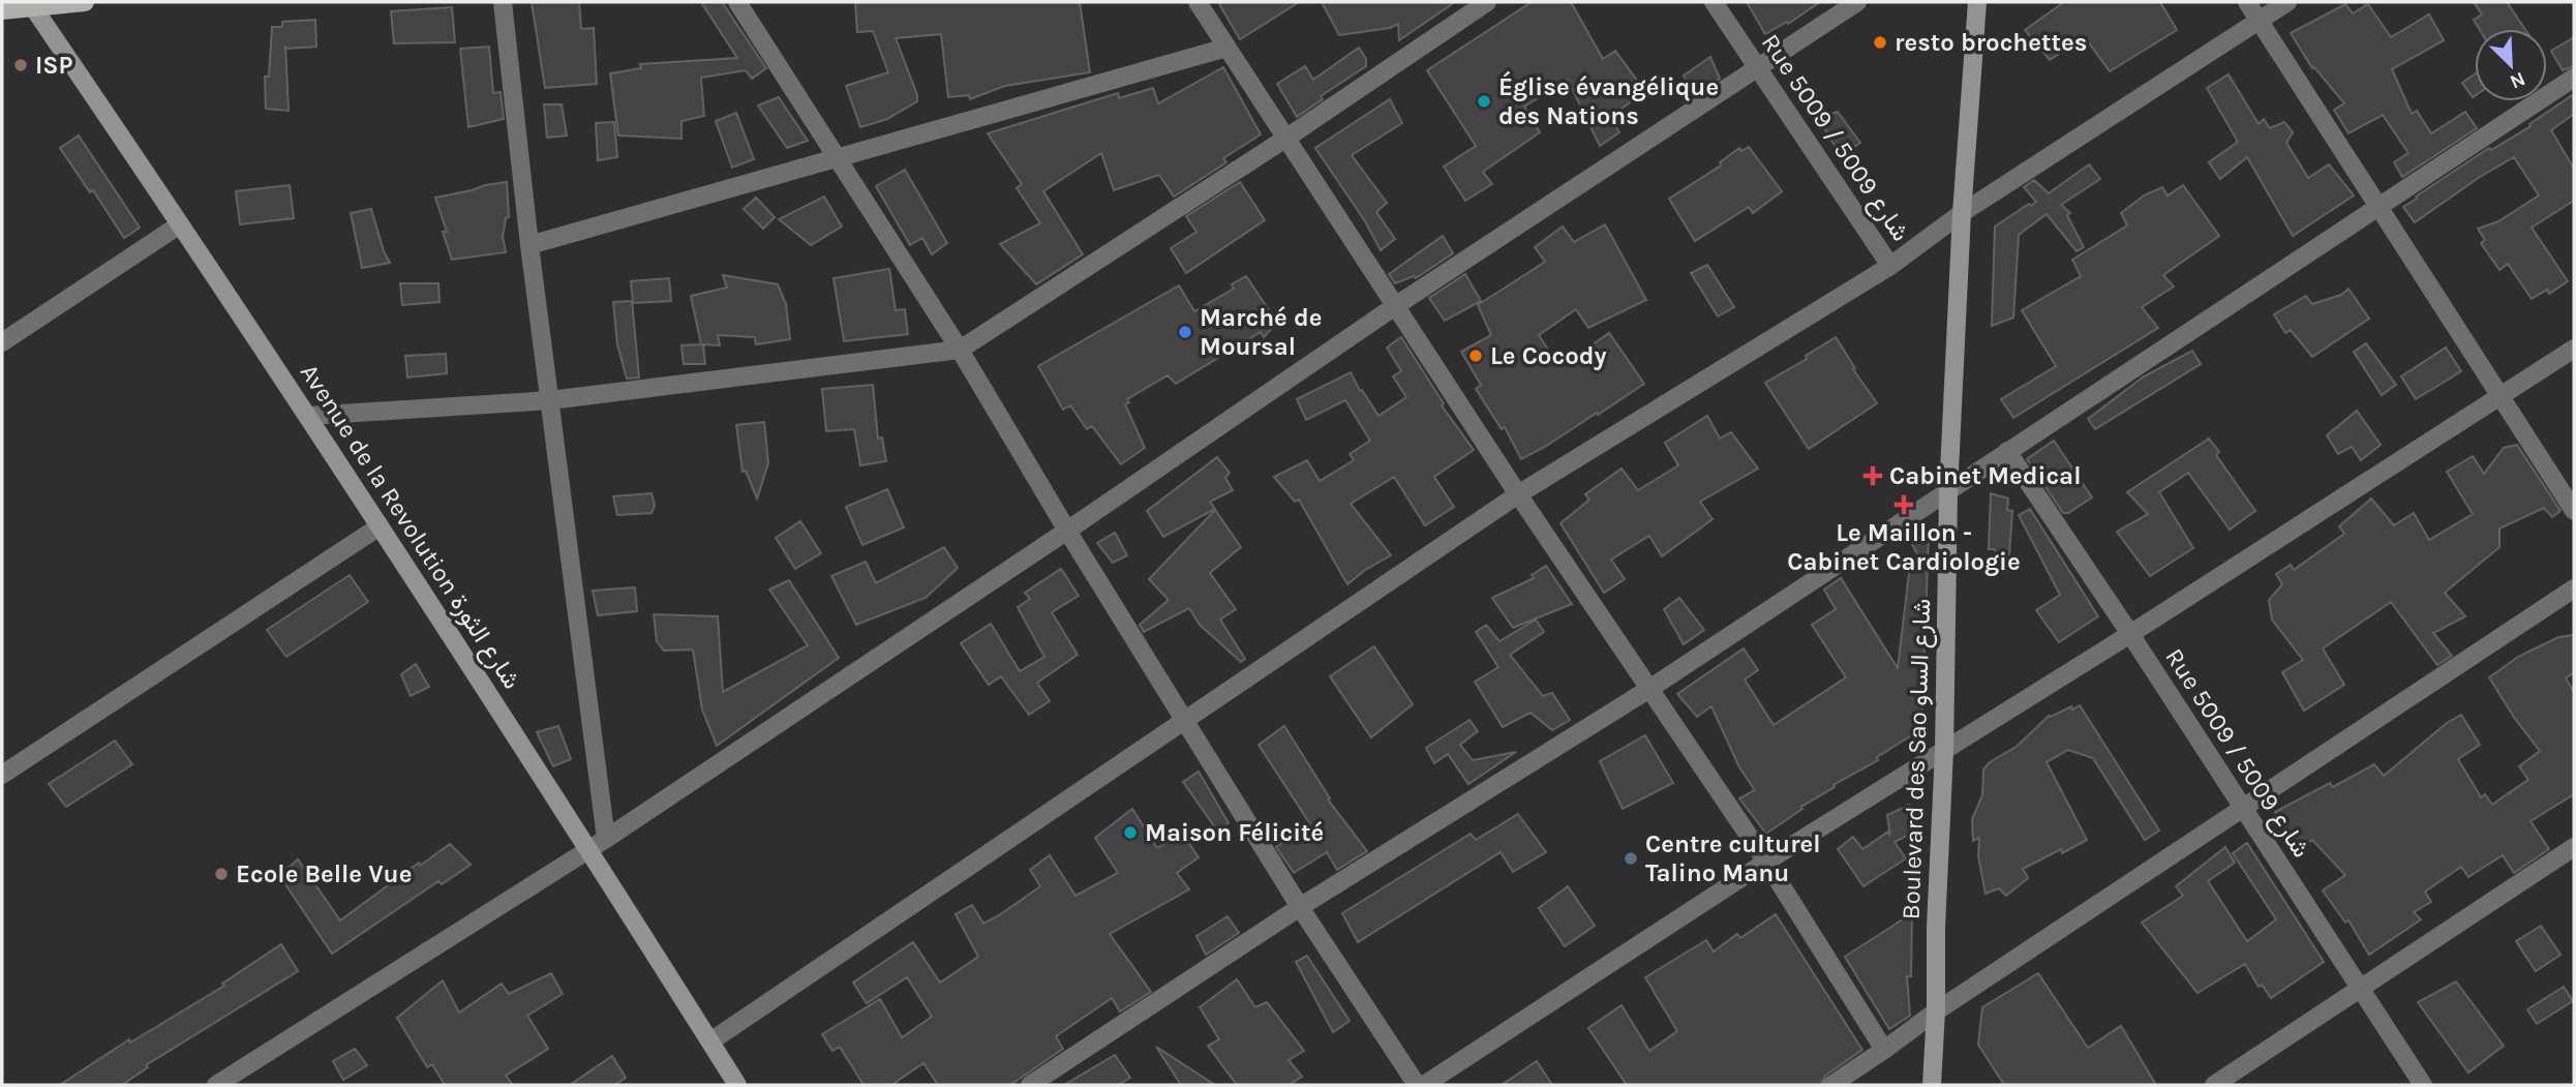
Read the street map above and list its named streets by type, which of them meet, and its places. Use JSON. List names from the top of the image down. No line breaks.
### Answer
{"streets":{"street":["Rue 5009 / شارع 5009","Avenue de la Revolution شارع الثورة","Boulevard des Sao شارع الساو"]},"places":{"other":["resto brochettes","ISP","Église évangélique des Nations","Marché de Moursal","Le Cocody","Maison Félicité","Centre culturel Talino Manu","Ecole Belle Vue"],"health":["Cabinet Medical","Le Maillon - Cabinet Cardiologie"]},"north":"bottom right"}
